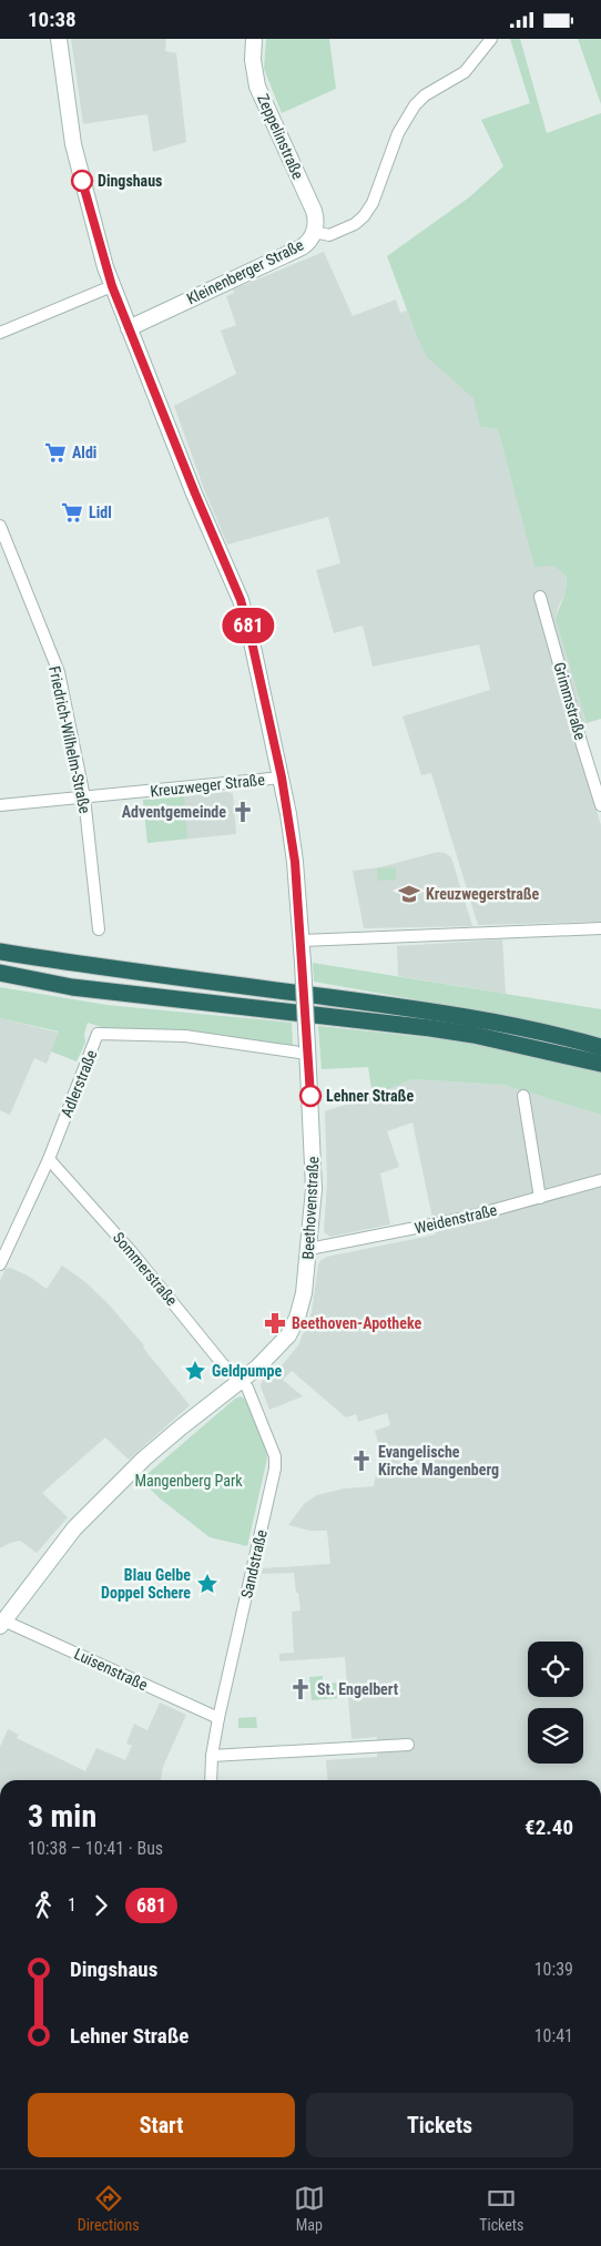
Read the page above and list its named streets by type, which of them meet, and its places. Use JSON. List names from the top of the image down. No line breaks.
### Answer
{"streets":{"main road":["Zeppelinstraße","Kleinenberger Straße","Beethovenstraße"],"street":["Grimmstraße","Friedrich-Wilhelm-Straße","Kreuzweger Straße","Adlerstraße","Weidenstraße","Sommerstraße","Sandstraße","Luisenstraße"]},"crossings":[["Zeppelinstraße","Kleinenberger Straße"],["Kleinenberger Straße","Beethovenstraße"],["Friedrich-Wilhelm-Straße","Kreuzweger Straße"],["Kreuzweger Straße","Beethovenstraße"],["Adlerstraße","Beethovenstraße"],["Adlerstraße","Sommerstraße"],["Beethovenstraße","Weidenstraße"],["Beethovenstraße","Sommerstraße"],["Beethovenstraße","Sandstraße"],["Beethovenstraße","Luisenstraße"],["Sommerstraße","Sandstraße"],["Sandstraße","Luisenstraße"]],"parks":["Mangenberg Park"],"places":{"other":["Dingshaus","Lehner Straße"],"supermarket":["Aldi","Lidl"],"church":["Adventgemeinde","Evangelische Kirche Mangenberg","St. Engelbert"],"school or university":["Kreuzwegerstraße"],"pharmacy":["Beethoven-Apotheke"],"place":["Geldpumpe","Blau Gelbe Doppel Schere"]},"lines":["bus line 681"],"page":{"status":"10:38","on_map":"681","heading":["3 min","10:38 – 10:41 · Bus","€2.40"],"legs":["1","681"],"list":[{"name":"Dingshaus","value":"10:39"},{"name":"Lehner Straße","value":"10:41"}],"buttons":["Start","Tickets"],"tabs":["Directions","Map","Tickets"]}}
